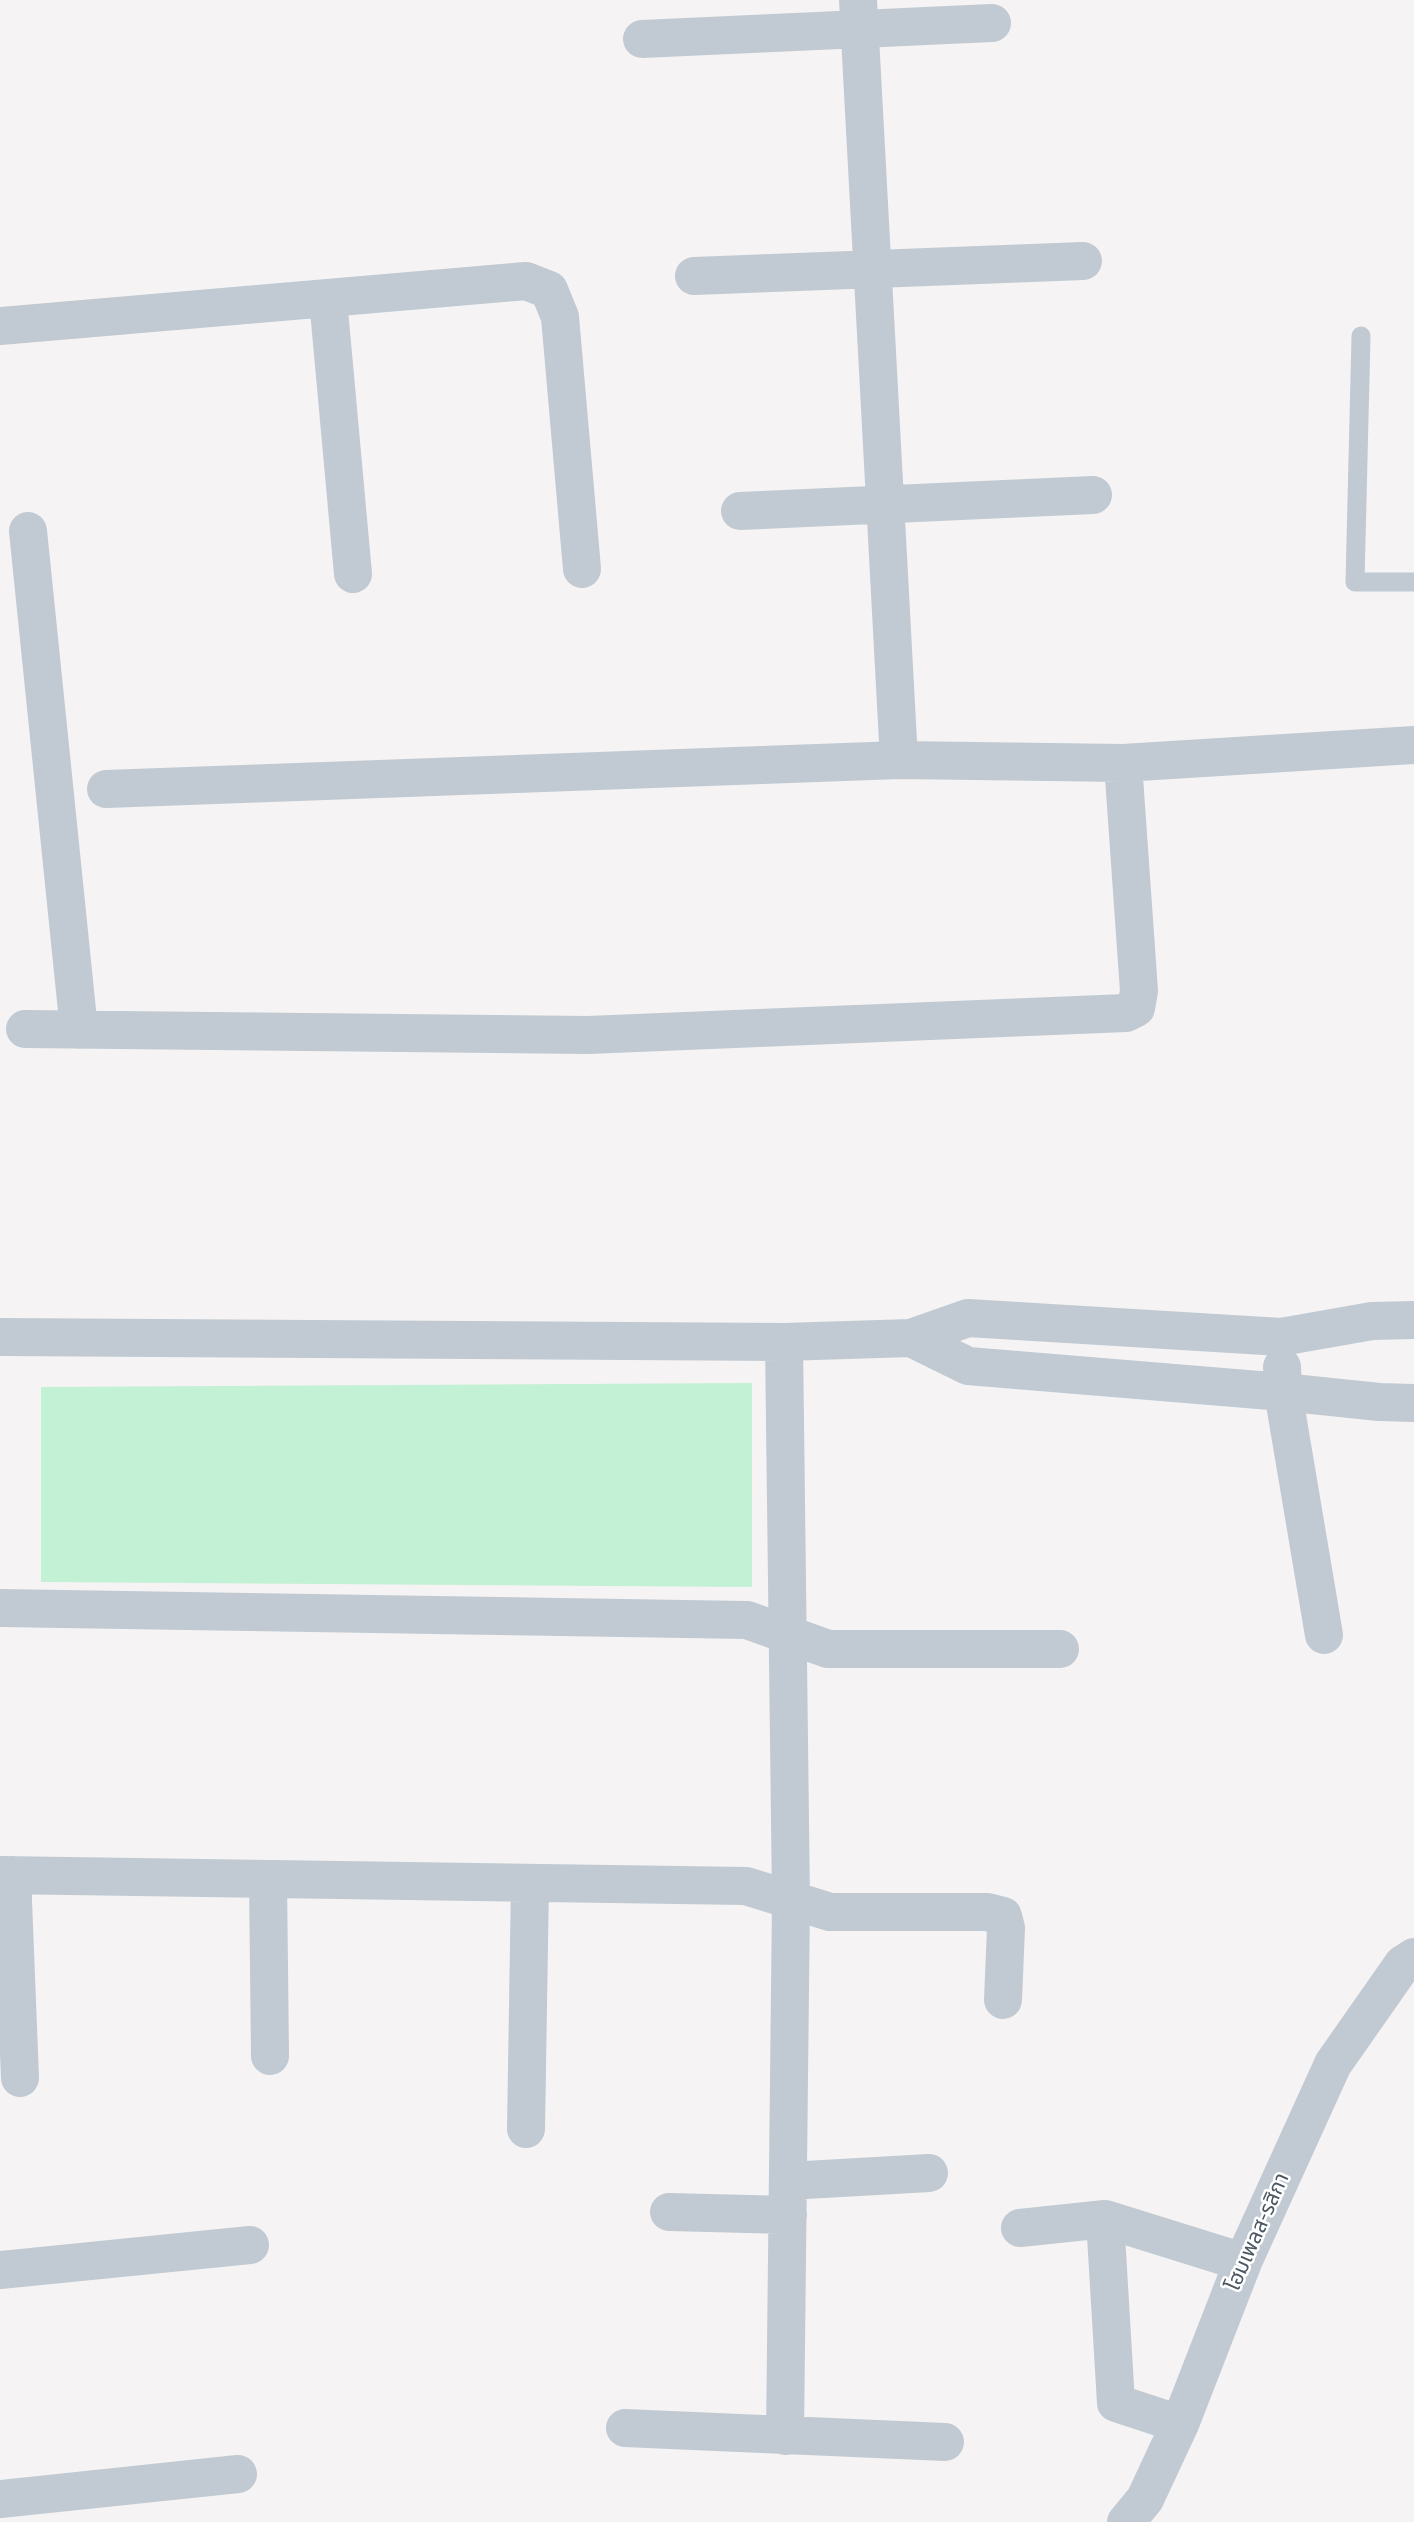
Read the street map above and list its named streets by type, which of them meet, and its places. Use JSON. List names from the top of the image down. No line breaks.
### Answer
{"streets":{"street":["โฮมเพลส-รสิกา"]}}
